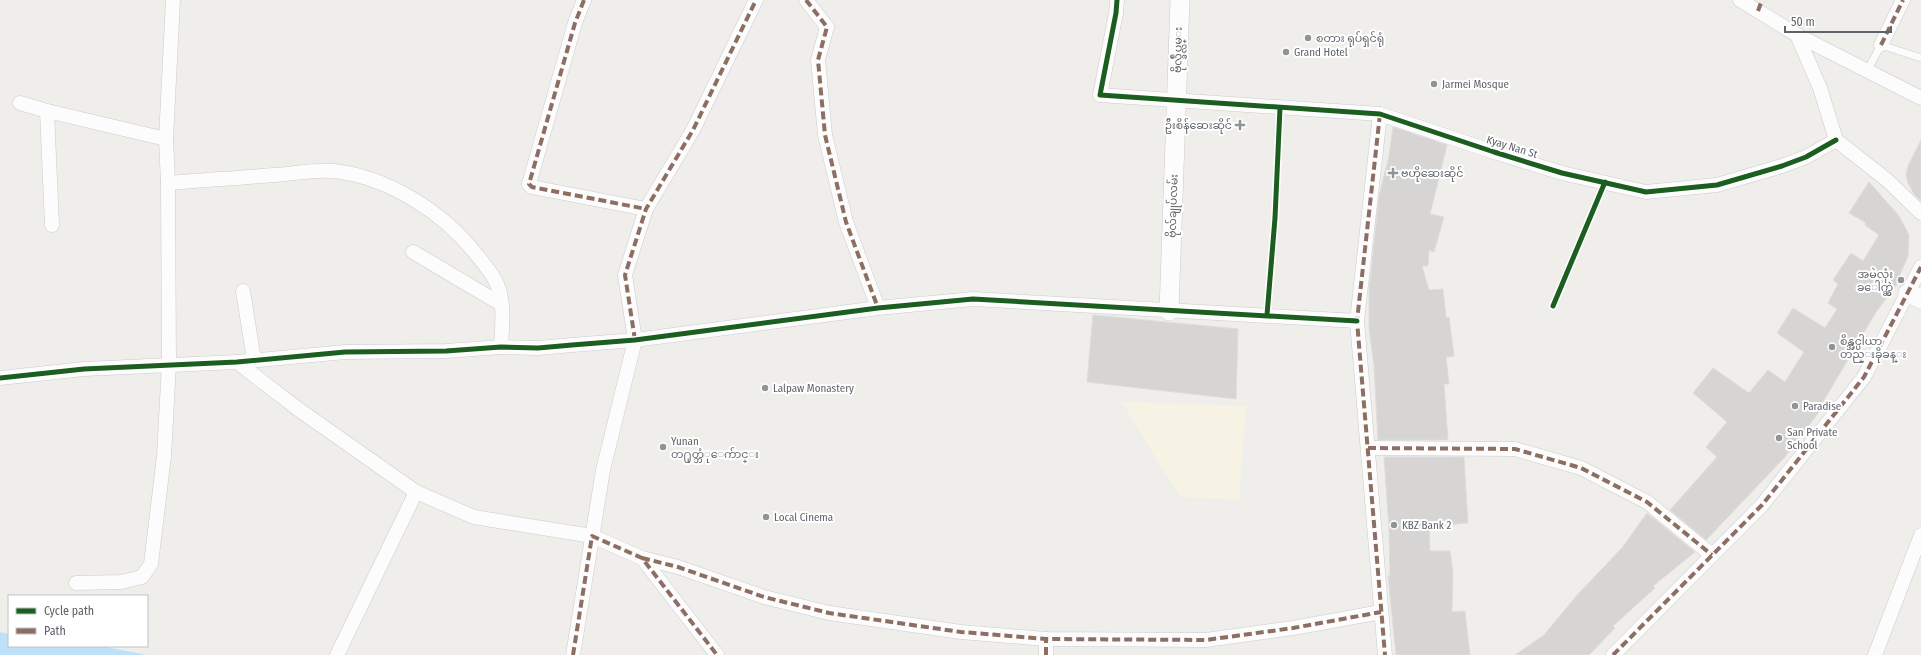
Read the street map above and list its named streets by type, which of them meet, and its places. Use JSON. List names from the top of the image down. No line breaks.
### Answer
{"streets":{"street":["ဗိုလ္ခ်ဳပ္လမ္း","Kyay Nan St","ဗိုလ်ချုပ်လမ်း"]},"crossings":[["ဗိုလ္ခ်ဳပ္လမ္း","Kyay Nan St"],["ဗိုလ္ခ်ဳပ္လမ္း","ဗိုလ်ချုပ်လမ်း"],["Kyay Nan St","ဗိုလ်ချုပ်လမ်း"]],"places":{"other":["စတား ရုပ်ရှင်ရုံ","Grand Hotel","Jarmei Mosque","အမဲလုံး ခ‌ေါက္ဆွဲ","စိန္အင္ပါယာ တည္းခိုခန္း","Lalpaw Monastery","Paradise","San Private School","Yunan တ႐ုတ္ဘံုေက်ာင္း","Local Cinema","KBZ Bank 2"],"health":["ဦးစိန်ဆေးဆိုင်","ဗဟိုဆေးဆိုင်"]},"legend":["Cycle path","Path"],"scale_bar":"50 m"}
